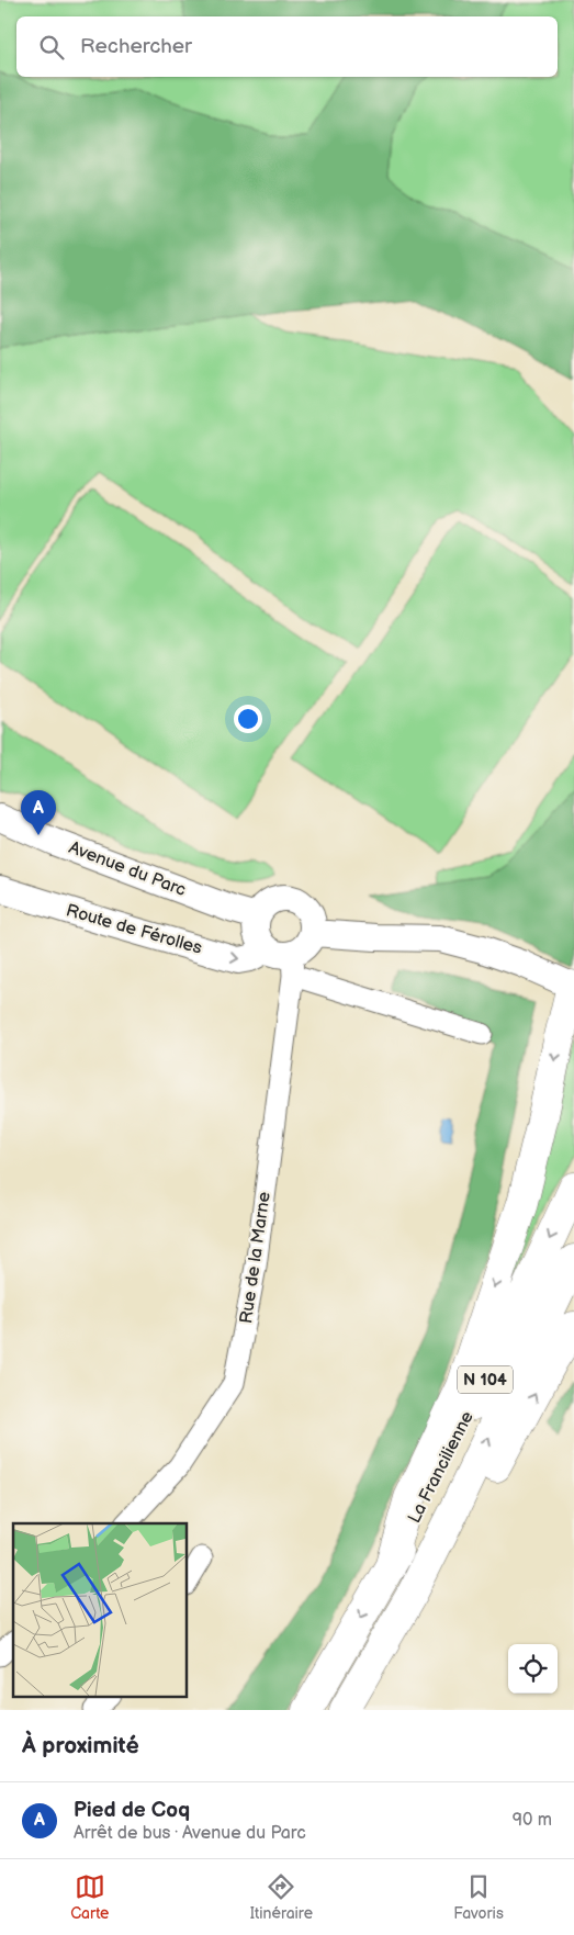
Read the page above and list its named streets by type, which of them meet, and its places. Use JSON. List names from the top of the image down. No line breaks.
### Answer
{"streets":{"highway":["N 104","La Francilienne"],"street":["Avenue du Parc","Route de Férolles","Rue de la Marne"]},"crossings":[["Avenue du Parc","Route de Férolles"],["Avenue du Parc","Rue de la Marne"],["Route de Férolles","Rue de la Marne"]],"one_way":["Route de Férolles"],"page":{"search":"Rechercher","pins":"A","heading":"À proximité","list":[{"mark":"A","name":"Pied de Coq","note":"Arrêt de bus · Avenue du Parc","value":"90 m"}],"nav":["Carte","Itinéraire","Favoris"]}}
